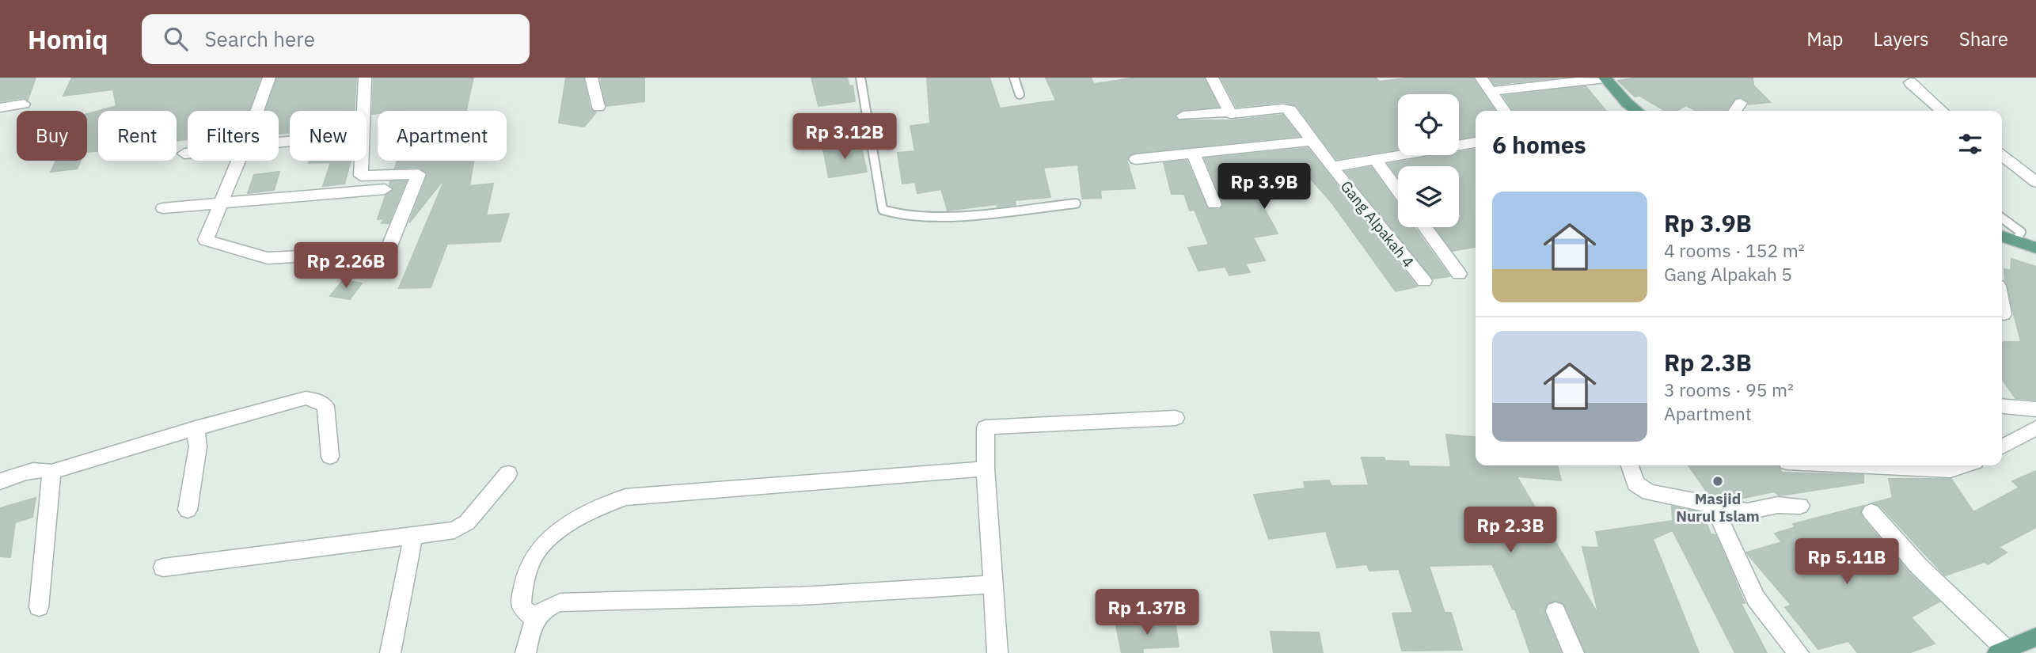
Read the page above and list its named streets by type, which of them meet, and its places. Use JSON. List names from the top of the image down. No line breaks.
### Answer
{"streets":{"street":["Gang Alpakah 4"]},"places":["Masjid Nurul Islam"],"page":{"header":"Homiq","search":"Search here","nav":["Map","Layers","Share"],"chip":["Buy","Rent","Filters","New","Apartment"],"heading":"6 homes","price":["Rp 3.12B","Rp 3.9B","Rp 2.26B","Rp 2.3B","Rp 5.11B","Rp 1.37B"],"list":[{"name":"Rp 3.9B","note":"4 rooms · 152 m² · Gang Alpakah 5"},{"name":"Rp 2.3B","note":"3 rooms · 95 m² · Apartment"}]}}
